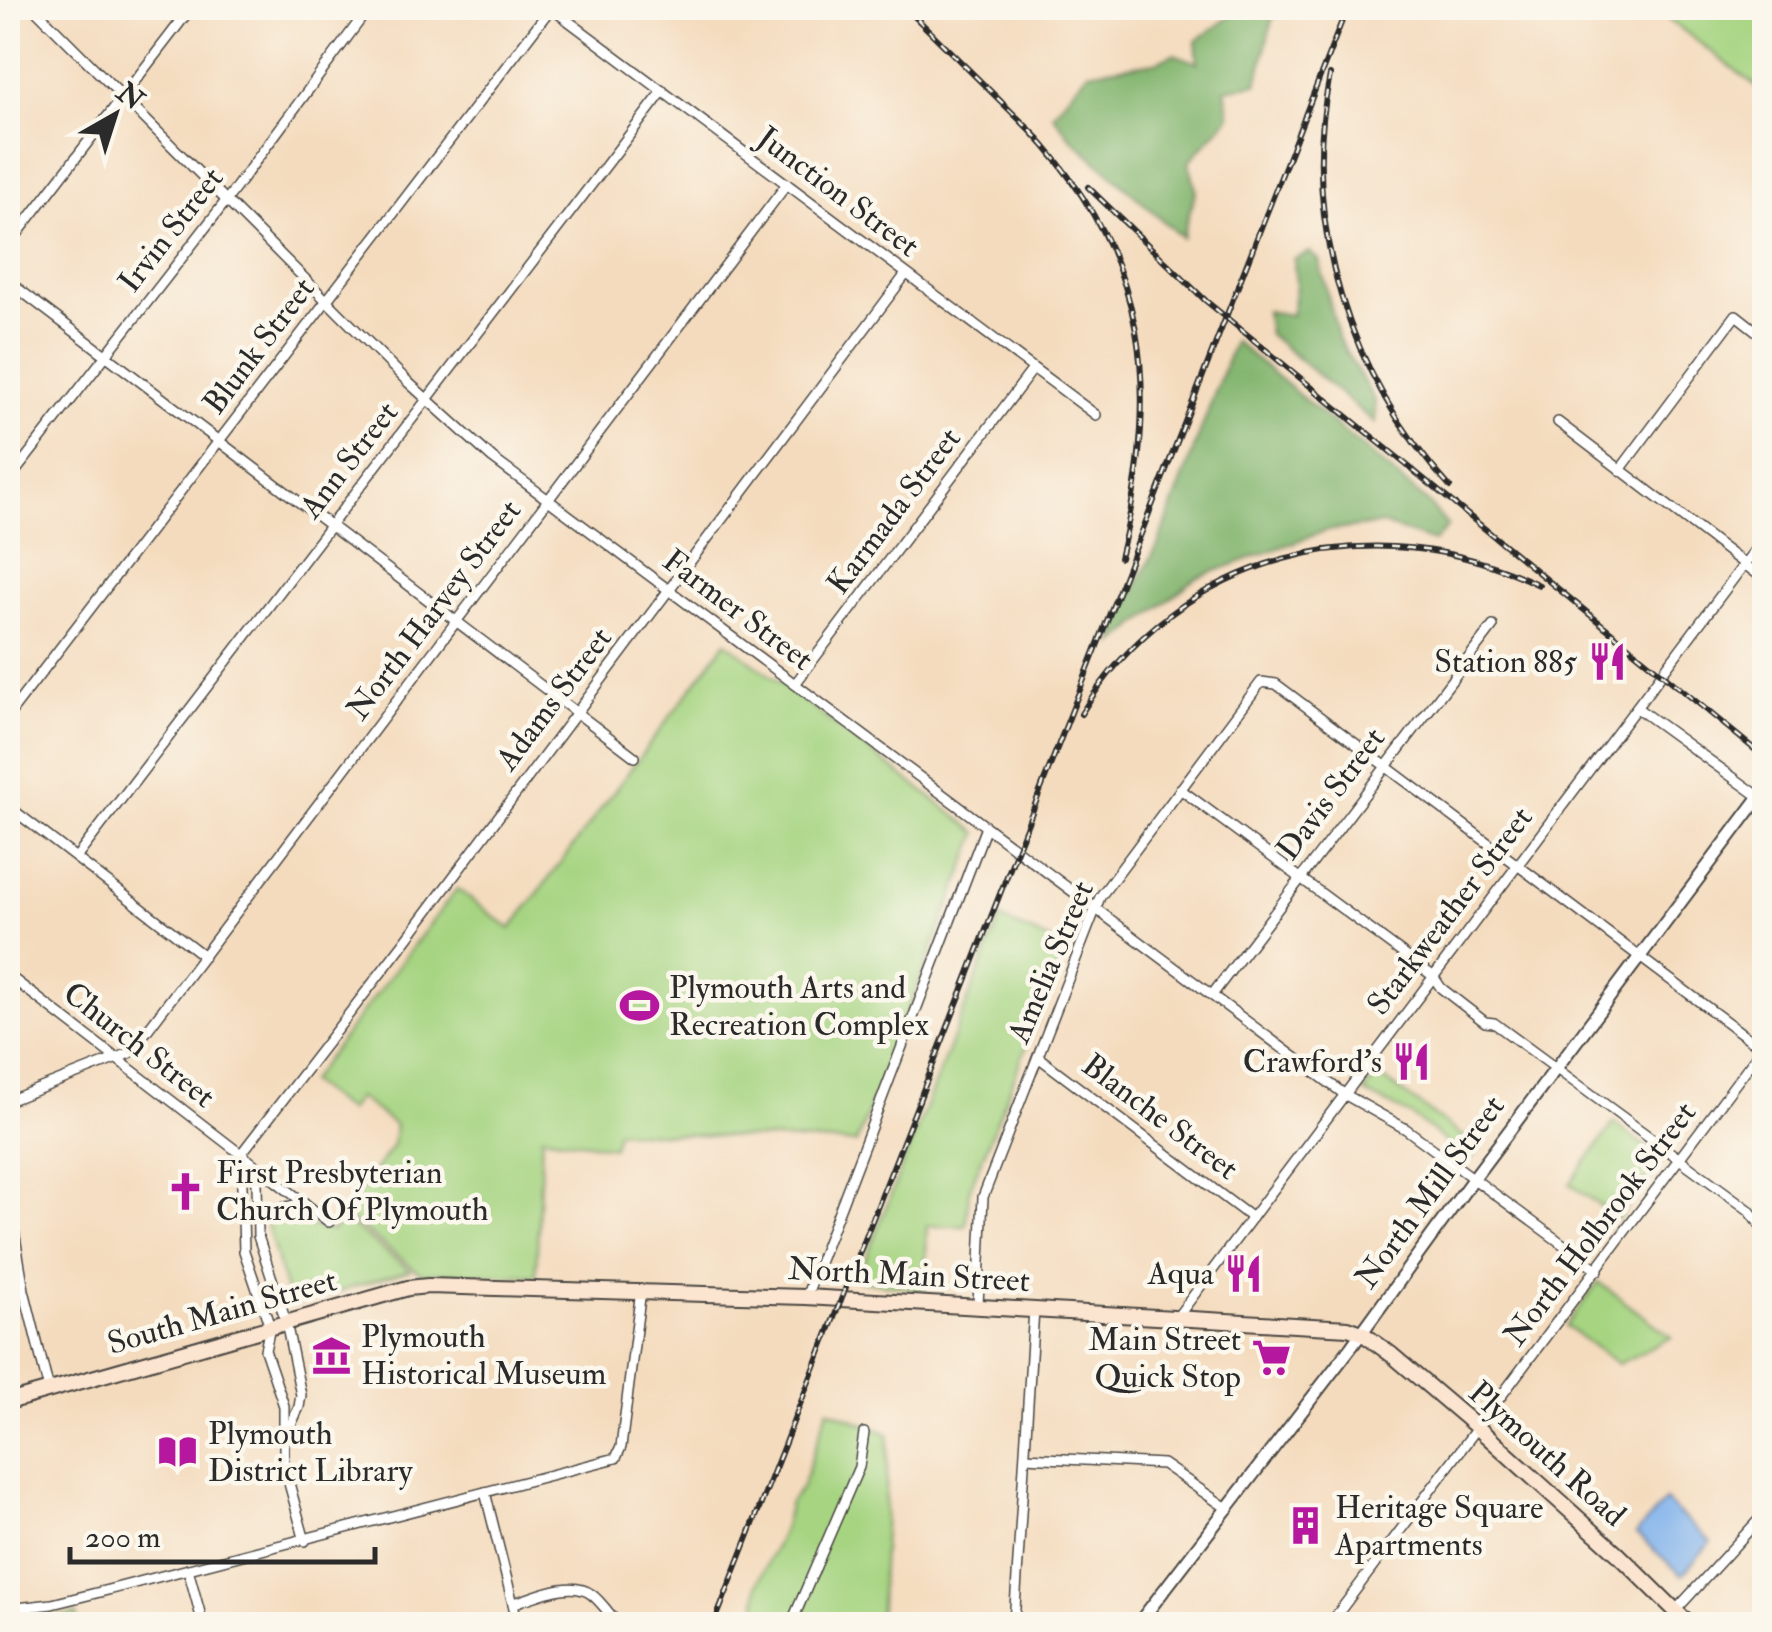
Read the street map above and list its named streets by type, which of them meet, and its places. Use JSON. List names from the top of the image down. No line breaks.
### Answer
{"streets":{"main road":["North Main Street","South Main Street","Plymouth Road"],"street":["Junction Street","Irvin Street","Blunk Street","Ann Street","Karmada Street","North Harvey Street","Farmer Street","Adams Street","Davis Street","Starkweather Street","Amelia Street","Church Street","Blanche Street","North Mill Street","North Holbrook Street"]},"crossings":[["Junction Street","Blunk Street"],["Junction Street","Ann Street"],["Junction Street","Karmada Street"],["Junction Street","North Harvey Street"],["Junction Street","Adams Street"],["Irvin Street","Farmer Street"],["Blunk Street","Farmer Street"],["Ann Street","Farmer Street"],["Karmada Street","Farmer Street"],["North Harvey Street","Farmer Street"],["North Harvey Street","Church Street"],["Farmer Street","Adams Street"],["Farmer Street","Davis Street"],["Farmer Street","Starkweather Street"],["Farmer Street","Amelia Street"],["Farmer Street","North Mill Street"],["Farmer Street","North Holbrook Street"],["Adams Street","Church Street"],["Davis Street","Amelia Street"],["Starkweather Street","Blanche Street"],["Starkweather Street","North Main Street"],["Amelia Street","Blanche Street"],["Amelia Street","North Main Street"],["North Mill Street","North Main Street"],["North Mill Street","Plymouth Road"],["North Holbrook Street","Plymouth Road"],["North Main Street","South Main Street"],["North Main Street","Plymouth Road"]],"places":{"restaurant":["Station 885","Crawford's","Aqua"],"sports":["Plymouth Arts and Recreation Complex"],"church":["First Presbyterian Church Of Plymouth"],"museum":["Plymouth Historical Museum"],"supermarket":["Main Street Quick Stop"],"library":["Plymouth District Library"],"building":["Heritage Square Apartments"]},"scale_bar":"200 m","north":"top right"}
